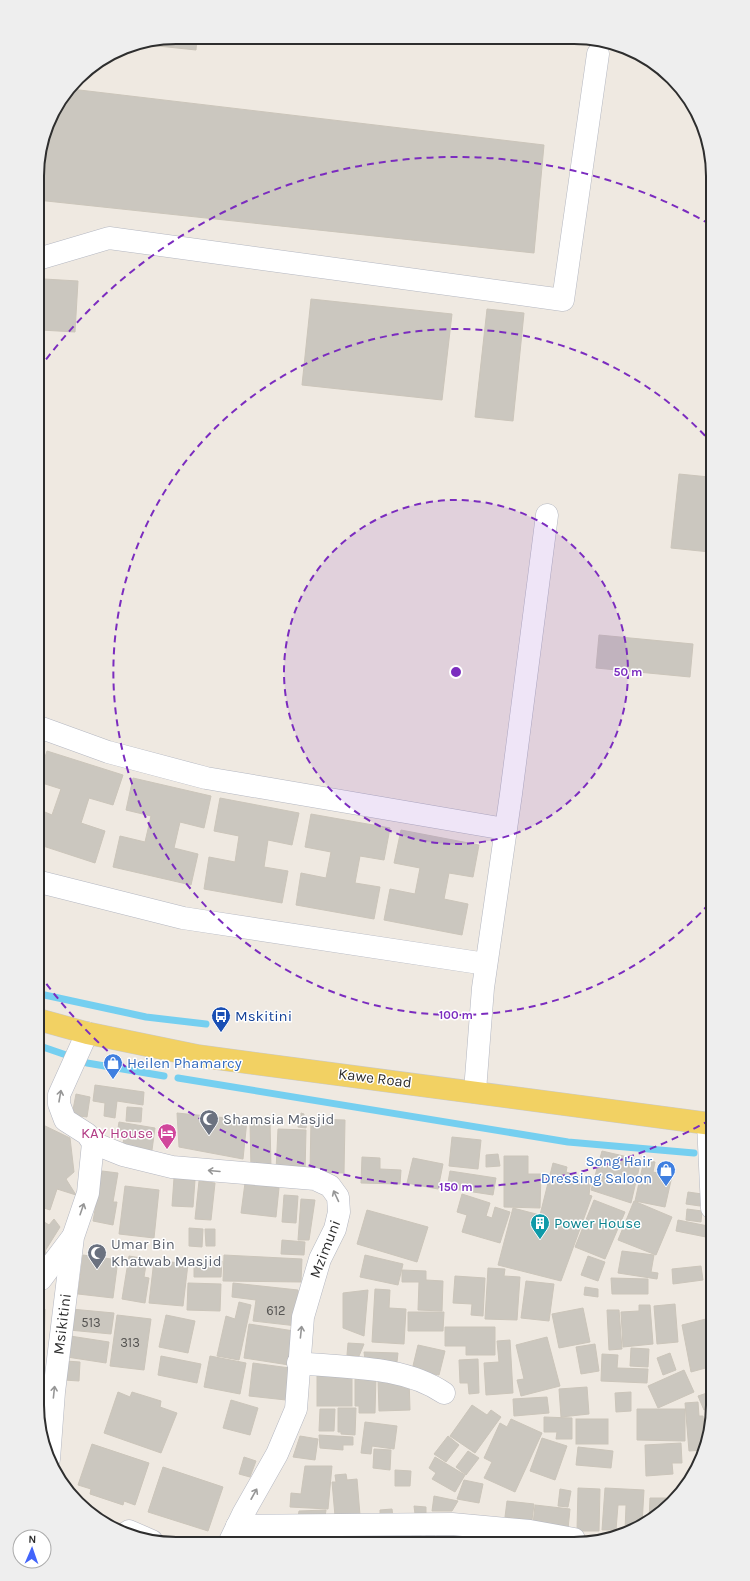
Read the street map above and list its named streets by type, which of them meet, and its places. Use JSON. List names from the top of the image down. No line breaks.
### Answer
{"streets":{"main road":["Kawe Road"],"street":["Mzimuni","Msikitini"]},"crossings":[["Mzimuni","Msikitini"]],"one_way":["Msikitini"],"places":{"bus stop":["Mskitini"],"shop":["Heilen Phamarcy","Song Hair Dressing Saloon"],"mosque":["Shamsia Masjid","Umar Bin Khatwab Masjid"],"hotel":["KAY House"],"building":["Power House"]},"house_numbers":["612","513","313"],"north":"top","rings":["50 m","100 m","150 m"]}
